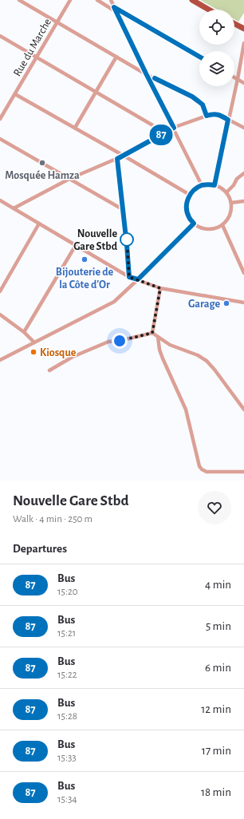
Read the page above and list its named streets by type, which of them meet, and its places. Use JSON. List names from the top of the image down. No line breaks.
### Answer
{"streets":{"street":["Rue du Marche"]},"places":["Mosquée Hamza","Nouvelle Gare Stbd","Bijouterie de la Côte d'Or","Garage","Kiosque"],"lines":["bus line 87"],"page":{"on_map":"87","heading":[["Nouvelle Gare Stbd","Walk · 4 min · 250 m"],"Departures"],"list":[{"mark":"87","name":"Bus","note":"15:20","value":"4 min"},{"mark":"87","name":"Bus","note":"15:21","value":"5 min"},{"mark":"87","name":"Bus","note":"15:22","value":"6 min"},{"mark":"87","name":"Bus","note":"15:28","value":"12 min"},{"mark":"87","name":"Bus","note":"15:33","value":"17 min"},{"mark":"87","name":"Bus","note":"15:34","value":"18 min"}]}}
